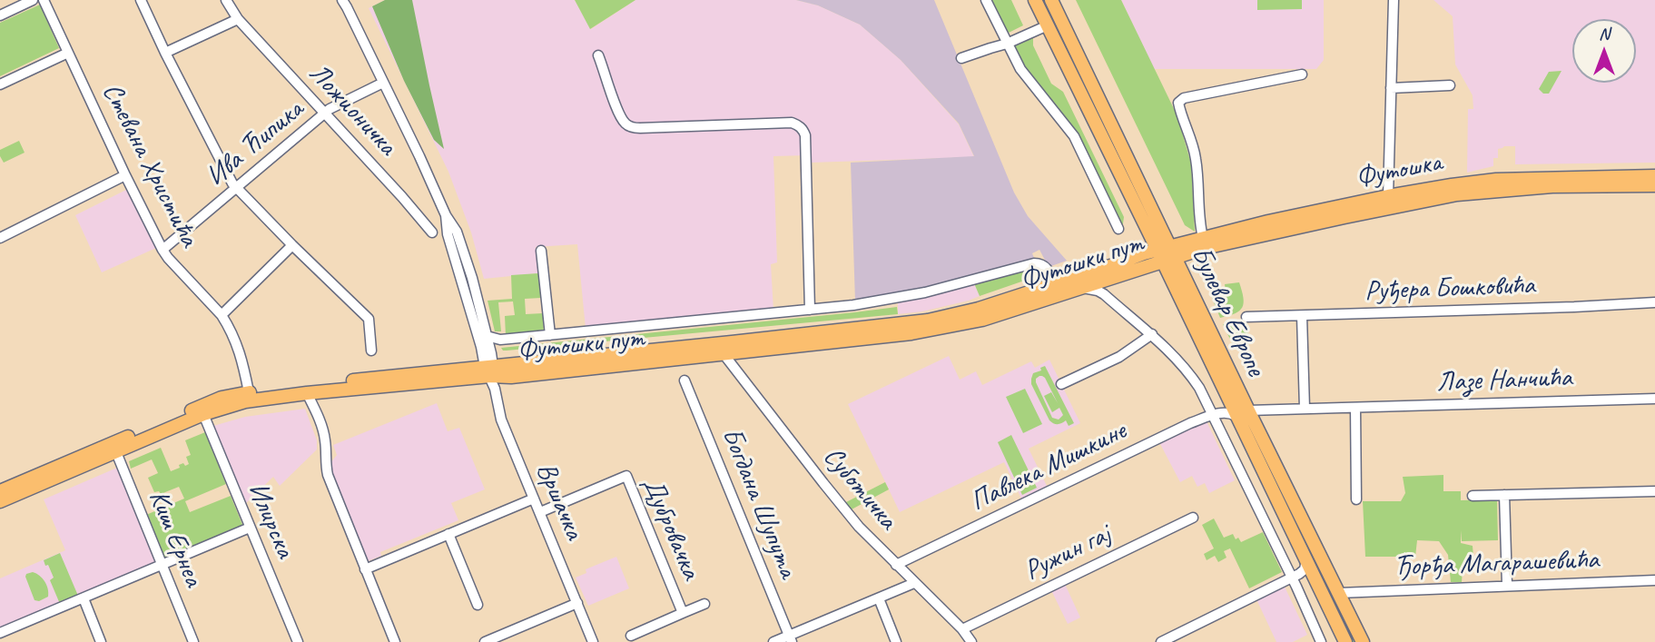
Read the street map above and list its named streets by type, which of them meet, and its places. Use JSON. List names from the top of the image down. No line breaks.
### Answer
{"streets":{"main road":["Футошка","Футошки пут","Булевар Европе"],"street":["Ложионичка","Ива Ћипика","Стевана Христића","Руђера Бошковића","Лазе Нанчића","Павлека Мишкине","Суботичка","Вршачка","Богдана Шупута","Илирска","Дубровачка","Киш Ернеа","Ружин гај","Ђорђа Магарашевића"]},"crossings":[["Ложионичка","Ива Ћипика"],["Ива Ћипика","Стевана Христића"],["Стевана Христића","Футошки пут"],["Футошка","Футошки пут"],["Футошка","Булевар Европе"],["Футошки пут","Булевар Европе"],["Футошки пут","Суботичка"],["Футошки пут","Вршачка"],["Футошки пут","Илирска"],["Футошки пут","Киш Ернеа"],["Булевар Европе","Лазе Нанчића"],["Булевар Европе","Ђорђа Магарашевића"],["Павлека Мишкине","Суботичка"],["Суботичка","Ружин гај"],["Вршачка","Дубровачка"]],"north":"top"}
